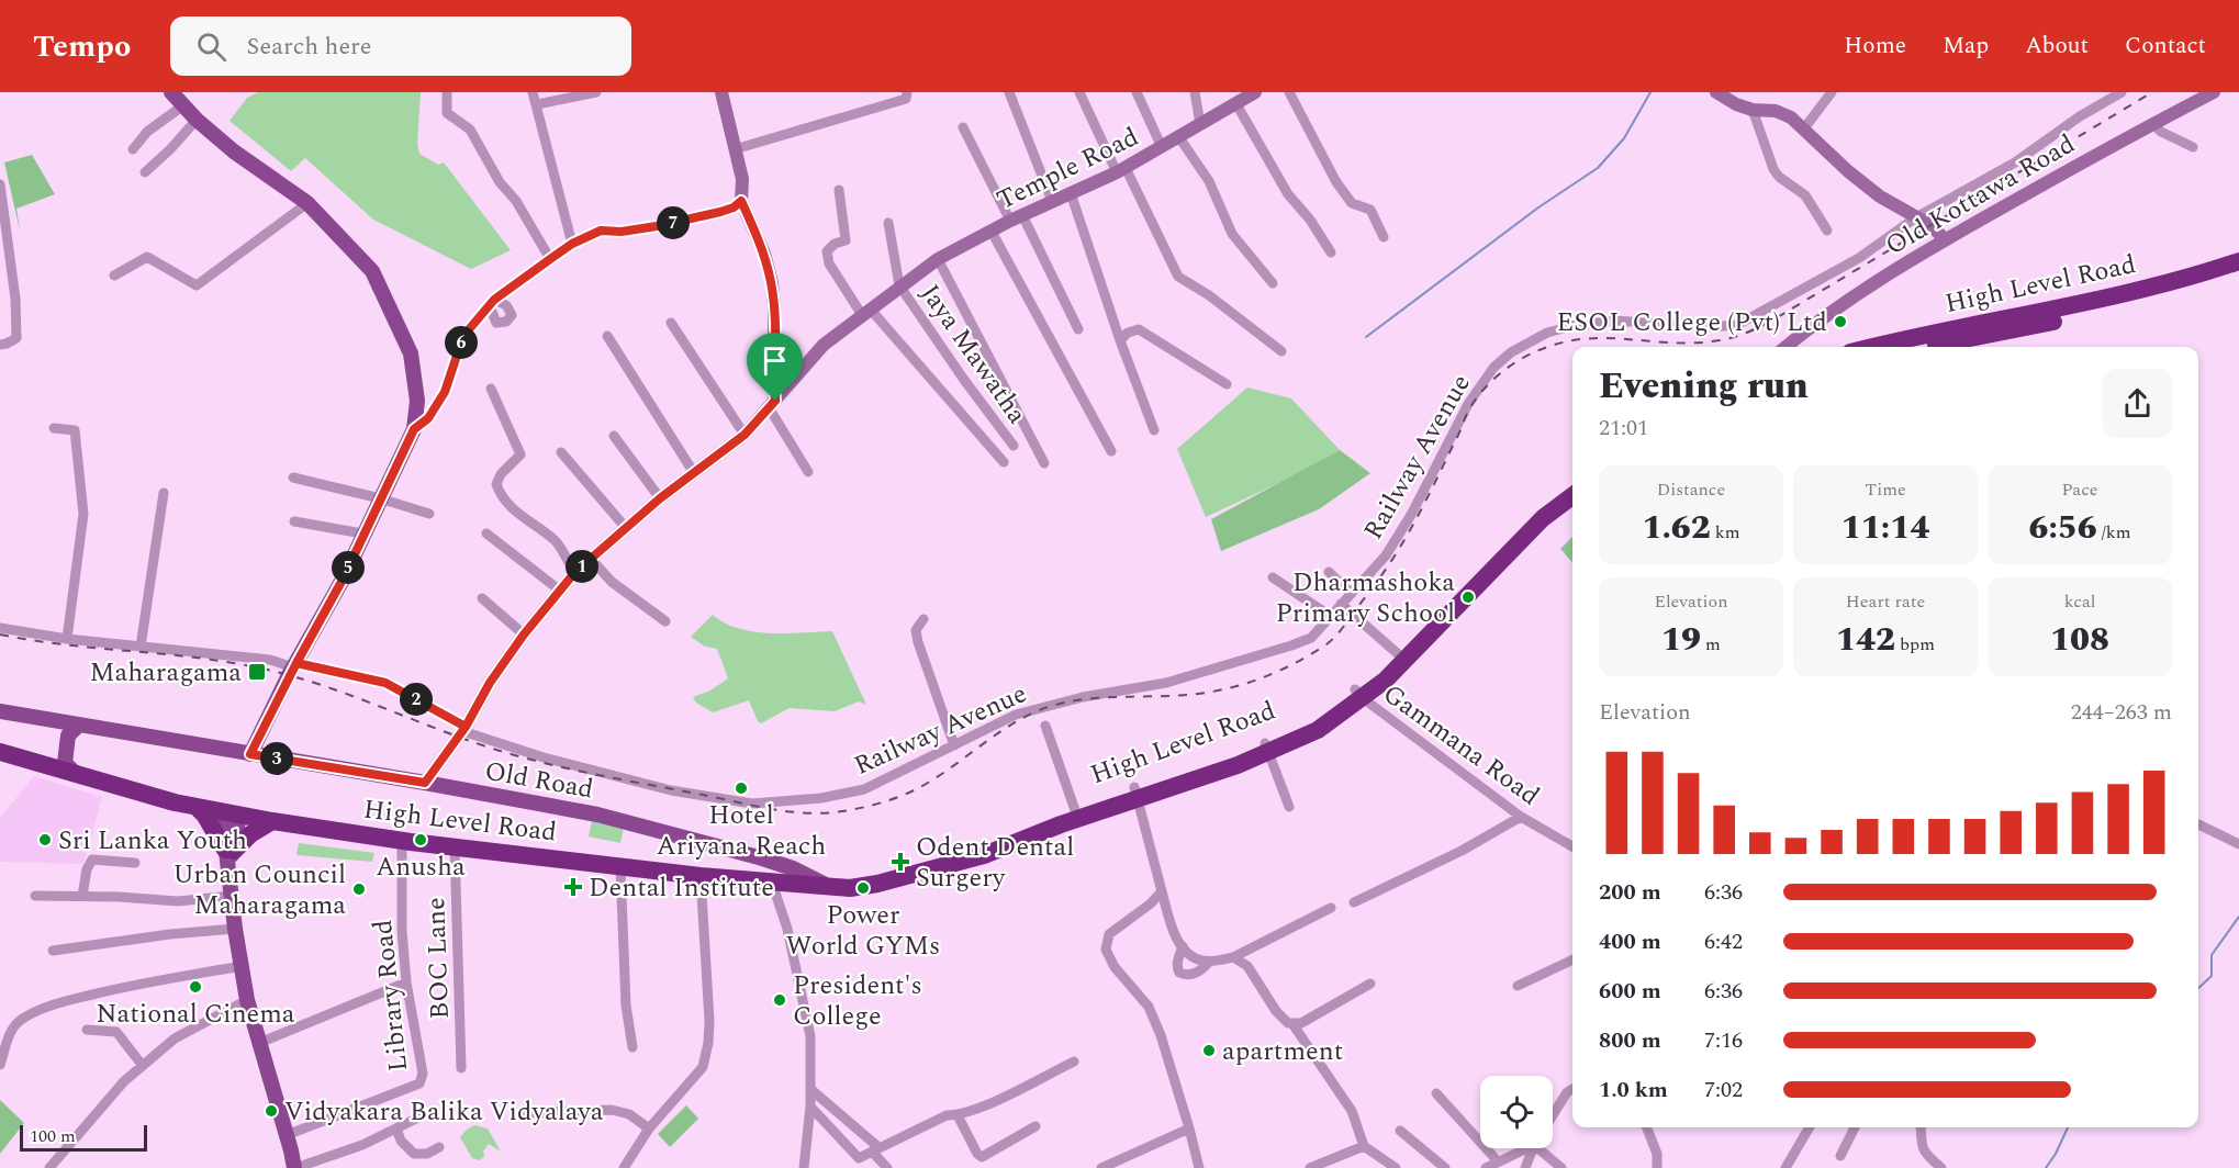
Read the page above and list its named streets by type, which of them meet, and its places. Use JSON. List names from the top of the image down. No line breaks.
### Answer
{"streets":{"highway":["High Level Road"],"main road":["Old Road"],"street":["Temple Road","Old Kottawa Road","Jaya Mawatha","Railway Avenue","Gammana Road","BOC Lane","Library Road"]},"crossings":[["Temple Road","Jaya Mawatha"],["Temple Road","Railway Avenue"],["Temple Road","Old Road"],["High Level Road","Gammana Road"],["High Level Road","Old Road"],["High Level Road","BOC Lane"],["High Level Road","Library Road"]],"places":{"other":["ESOL College (Pvt) Ltd","Dharmashoka Primary School","Hotel Ariyana Reach","Sri Lanka Youth","Anusha","Power World GYMs","Urban Council Maharagama","National Cinema","President's College","apartment","Vidyakara Balika Vidyalaya"],"transit":["Maharagama"],"health":["Odent Dental Surgery","Dental Institute"]},"scale_bar":"100 m","page":{"header":"Tempo","search":"Search here","nav":["Home","Map","About","Contact"],"pins":["7","6","1","5","2","3"],"heading":["Evening run","21:01"],"stats":[["Distance","1.62 km"],["Time","11:14"],["Pace","6:56 /km"],["Elevation","19 m"],["Heart rate","142 bpm"],["kcal","108"]],"chart":["Elevation","244–263 m"],"list":[{"name":"200 m","note":"6:36"},{"name":"400 m","note":"6:42"},{"name":"600 m","note":"6:36"},{"name":"800 m","note":"7:16"},{"name":"1.0 km","note":"7:02"}],"scale":"100 m"}}
